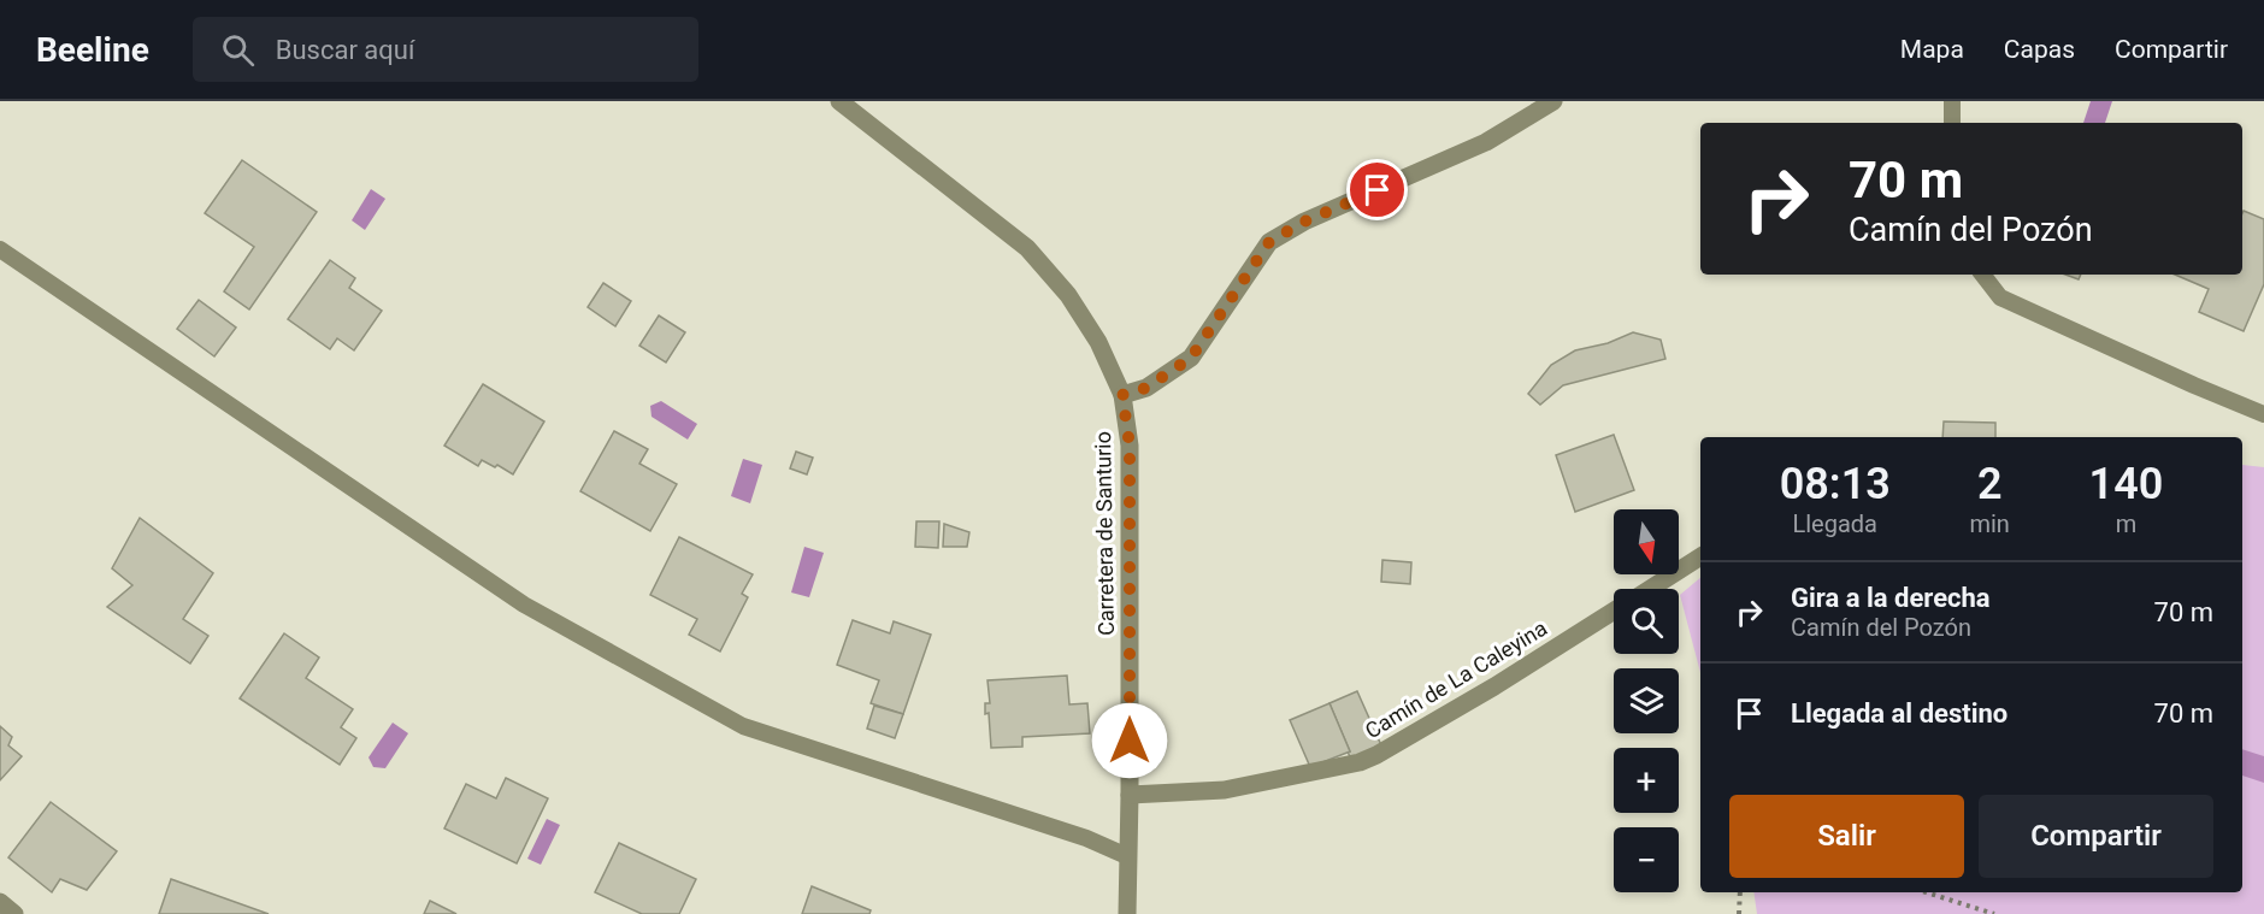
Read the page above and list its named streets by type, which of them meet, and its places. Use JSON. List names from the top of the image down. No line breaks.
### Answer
{"streets":{"street":["Carretera de Santurio","Camín de La Caleyina"]},"crossings":[["Carretera de Santurio","Camín de La Caleyina"]],"north":"bottom","page":{"header":"Beeline","search":"Buscar aquí","nav":["Mapa","Capas","Compartir"],"turn":["70 m","Camín del Pozón"],"eta":["08:13","Llegada","2","min","140","m"],"map_buttons":["+","−"],"list":[{"name":"Gira a la derecha","note":"Camín del Pozón","value":"70 m"},{"name":"Llegada al destino","value":"70 m"}],"buttons":["Salir","Compartir"]}}
